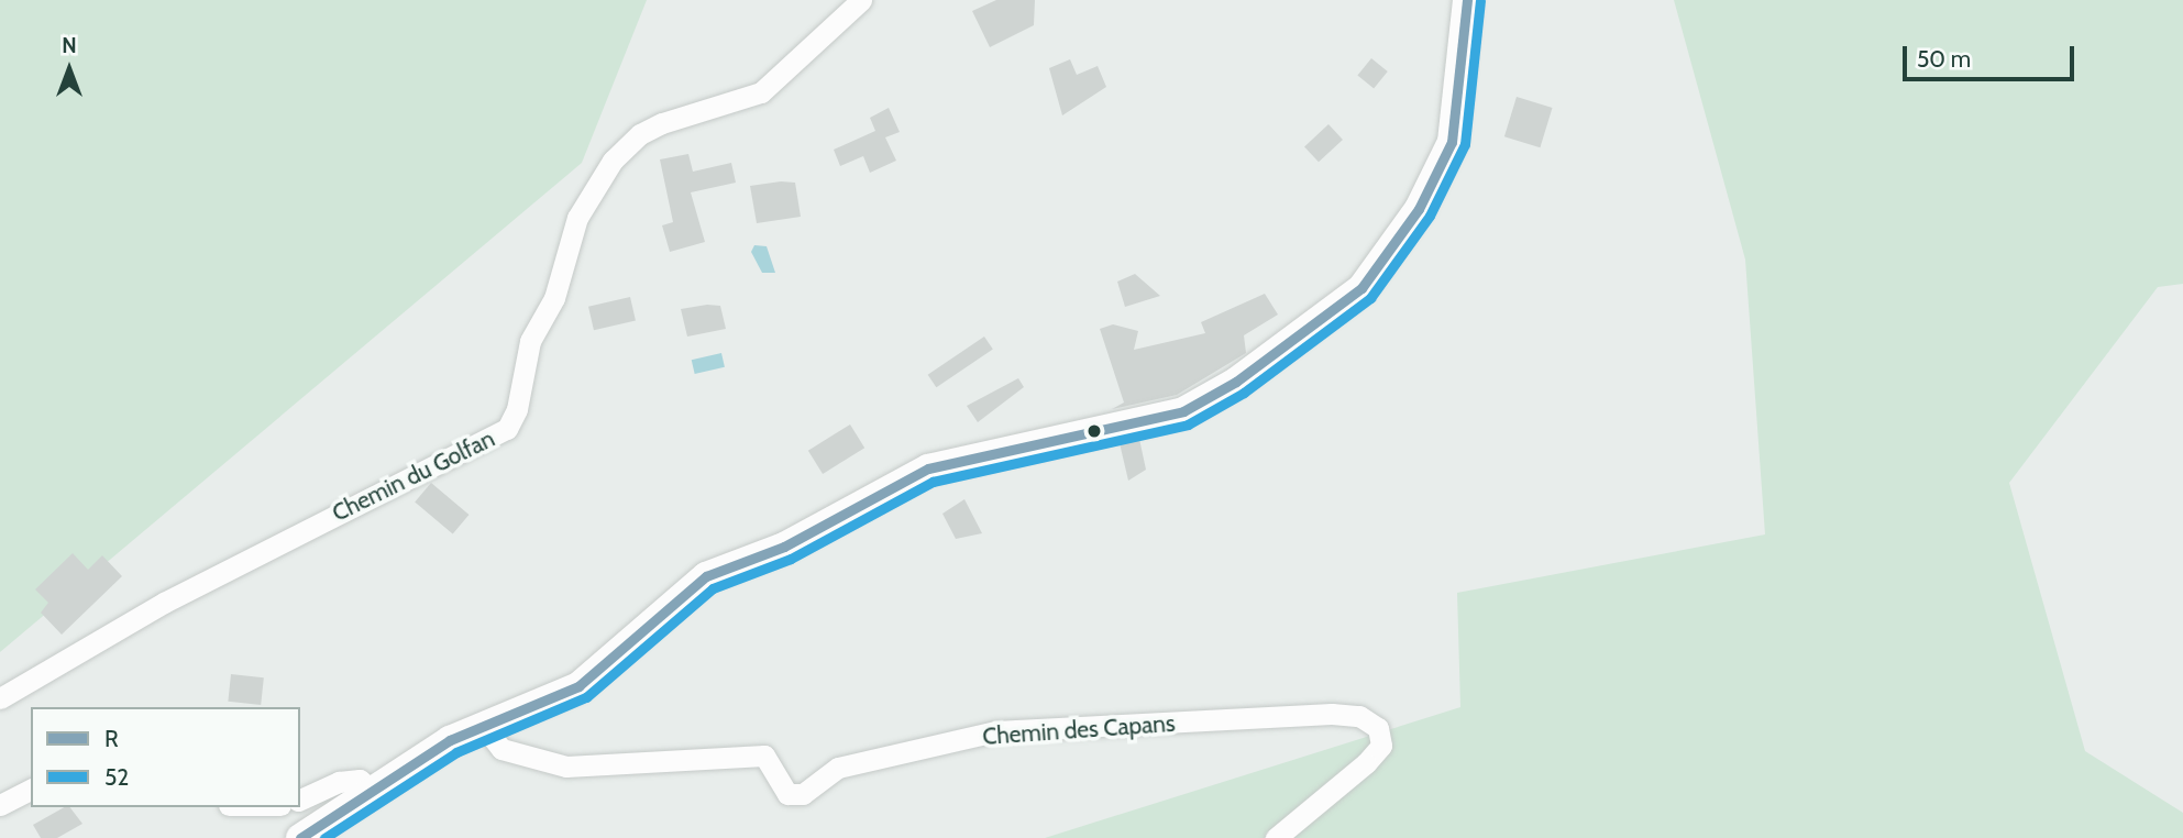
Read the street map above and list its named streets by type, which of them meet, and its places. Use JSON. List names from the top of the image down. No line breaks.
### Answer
{"streets":{"street":["Chemin du Golfan","Chemin des Capans"]},"lines":["transit line R","transit line 52"],"legend":["R","52"],"scale_bar":"50 m","north":"top"}
